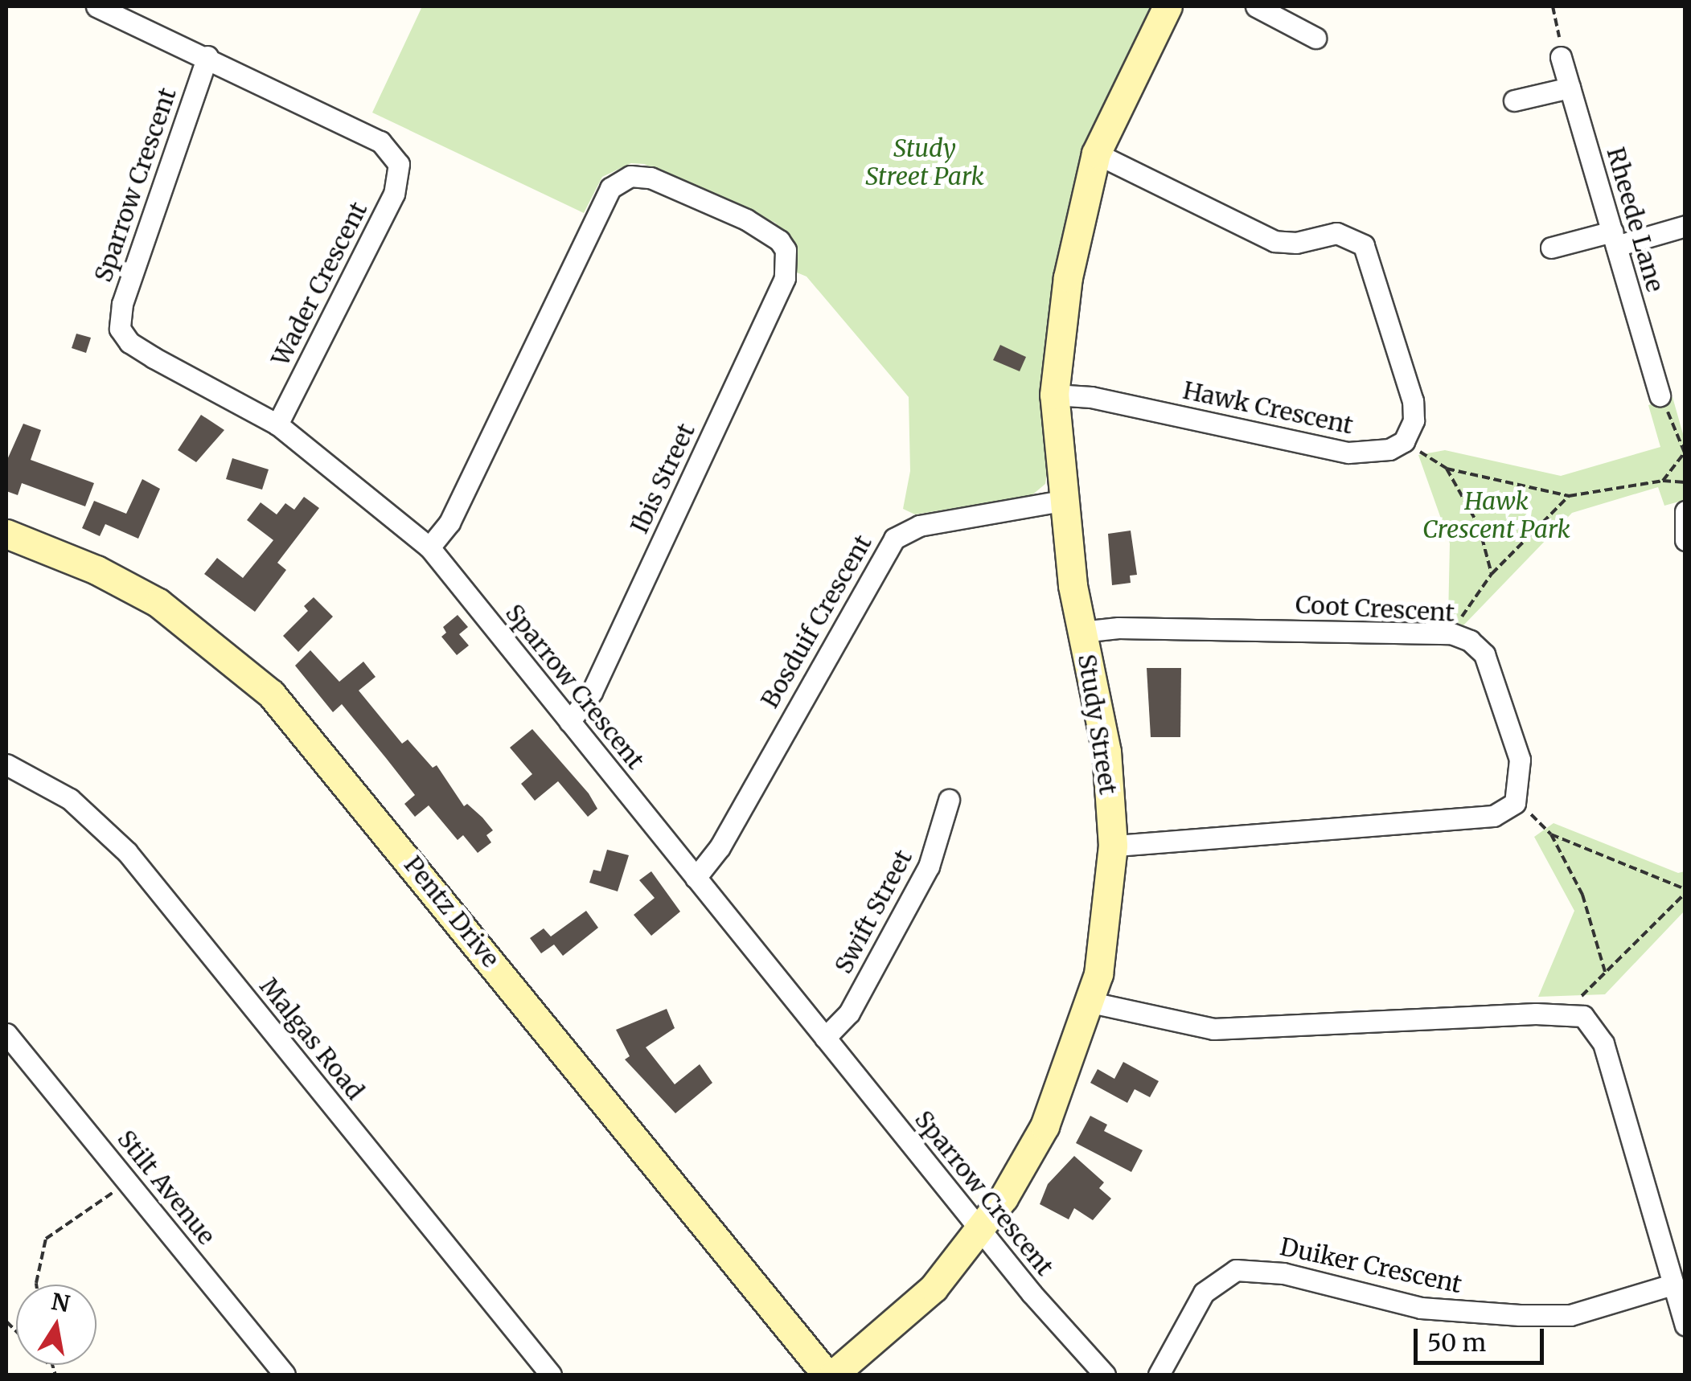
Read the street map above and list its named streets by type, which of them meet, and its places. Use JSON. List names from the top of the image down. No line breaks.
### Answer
{"streets":{"street":["Sparrow Crescent","Rheede Lane","Wader Crescent","Hawk Crescent","Ibis Street","Coot Crescent","Bosduif Crescent","Study Street","Pentz Drive","Swift Street","Malgas Road","Stilt Avenue","Duiker Crescent"]},"crossings":[["Sparrow Crescent","Wader Crescent"],["Sparrow Crescent","Ibis Street"],["Sparrow Crescent","Bosduif Crescent"],["Sparrow Crescent","Study Street"],["Sparrow Crescent","Swift Street"],["Hawk Crescent","Study Street"],["Coot Crescent","Study Street"],["Bosduif Crescent","Study Street"]],"parks":["Study Street Park","Hawk Crescent Park"],"scale_bar":"50 m","north":"top"}
